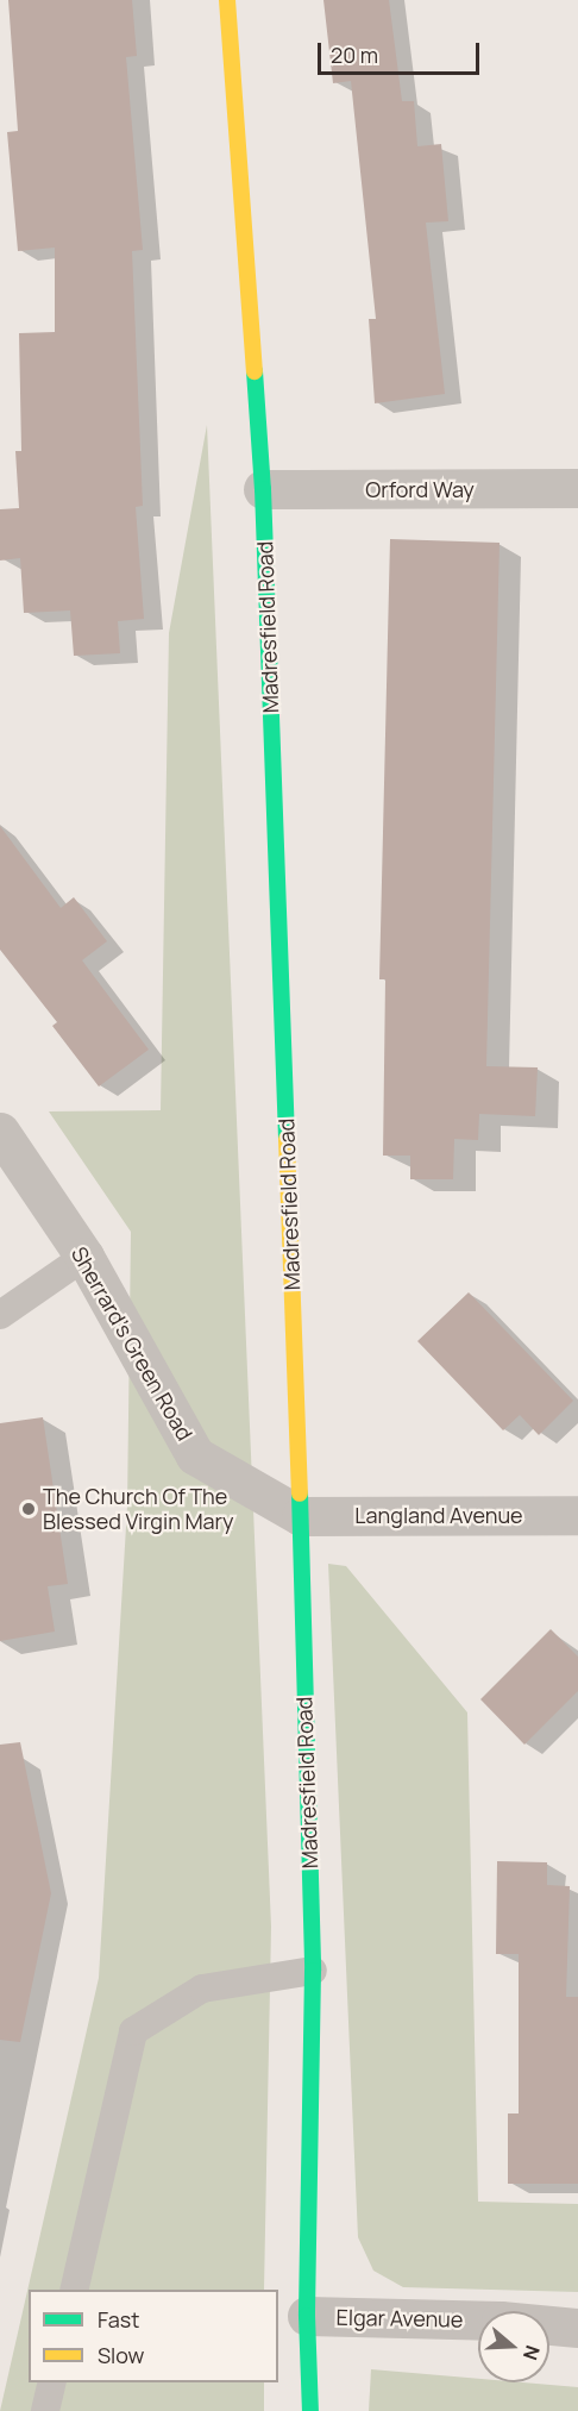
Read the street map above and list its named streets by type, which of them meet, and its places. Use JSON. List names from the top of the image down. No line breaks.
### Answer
{"streets":{"street":["Orford Way","Madresfield Road","Sherrard's Green Road","Langland Avenue","Elgar Avenue"]},"crossings":[["Orford Way","Madresfield Road"],["Madresfield Road","Sherrard's Green Road"],["Madresfield Road","Langland Avenue"],["Madresfield Road","Elgar Avenue"],["Sherrard's Green Road","Langland Avenue"]],"places":["The Church Of The Blessed Virgin Mary"],"legend":["Fast","Slow"],"scale_bar":"20 m","north":"right"}
